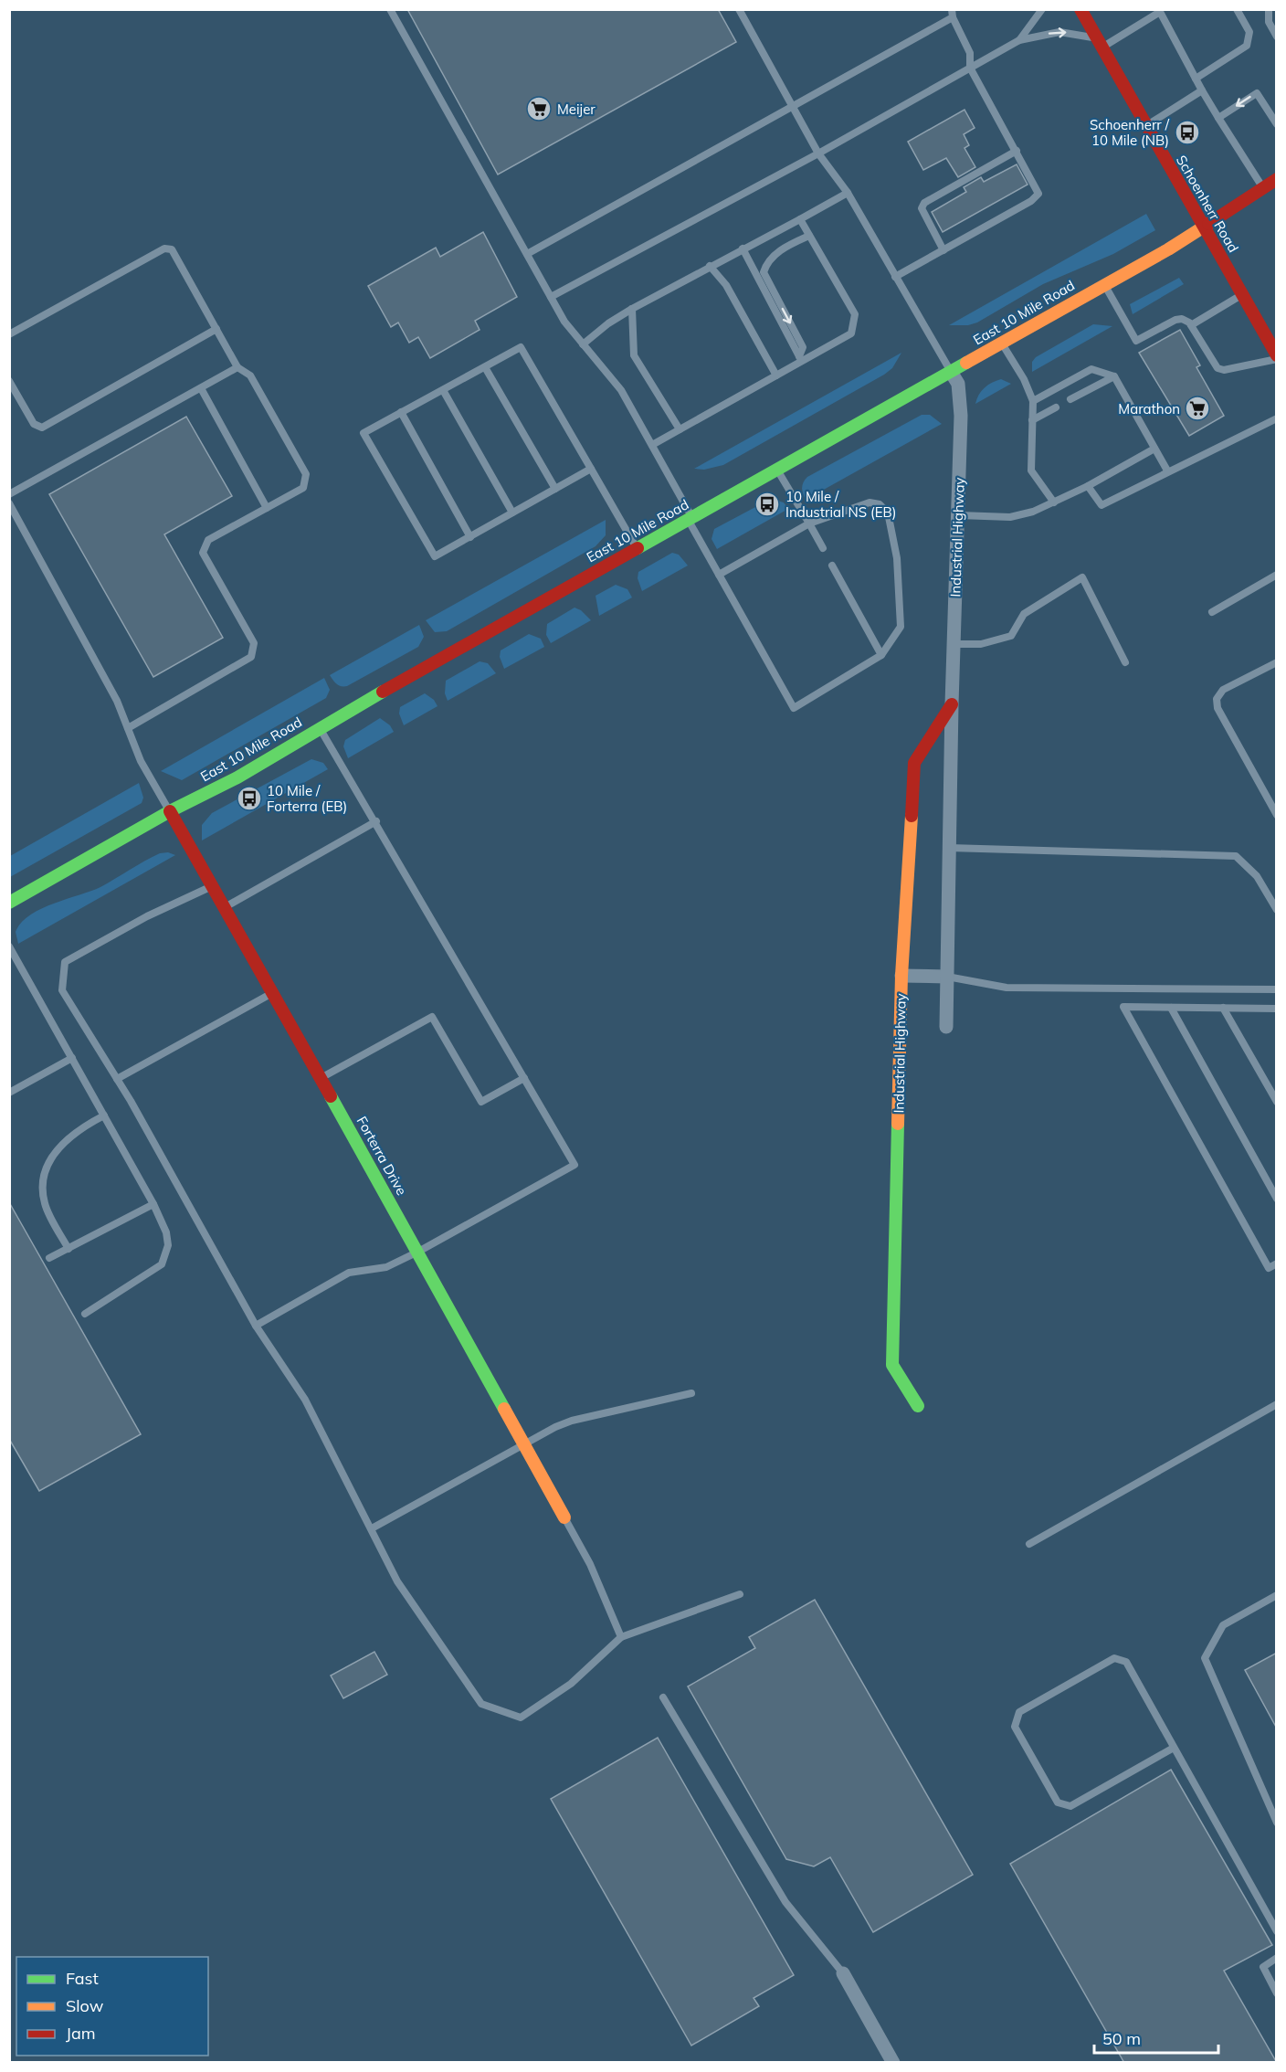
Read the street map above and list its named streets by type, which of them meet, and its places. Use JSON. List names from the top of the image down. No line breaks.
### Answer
{"streets":{"main road":["Schoenherr Road","East 10 Mile Road","Industrial Highway","Forterra Drive"]},"crossings":[["Schoenherr Road","East 10 Mile Road"],["East 10 Mile Road","Industrial Highway"],["East 10 Mile Road","Forterra Drive"]],"places":{"supermarket":["Meijer","Marathon"],"bus stop":["Schoenherr / 10 Mile (NB)","10 Mile / Industrial NS (EB)","10 Mile / Forterra (EB)"]},"legend":["Fast","Slow","Jam"],"scale_bar":"50 m"}
